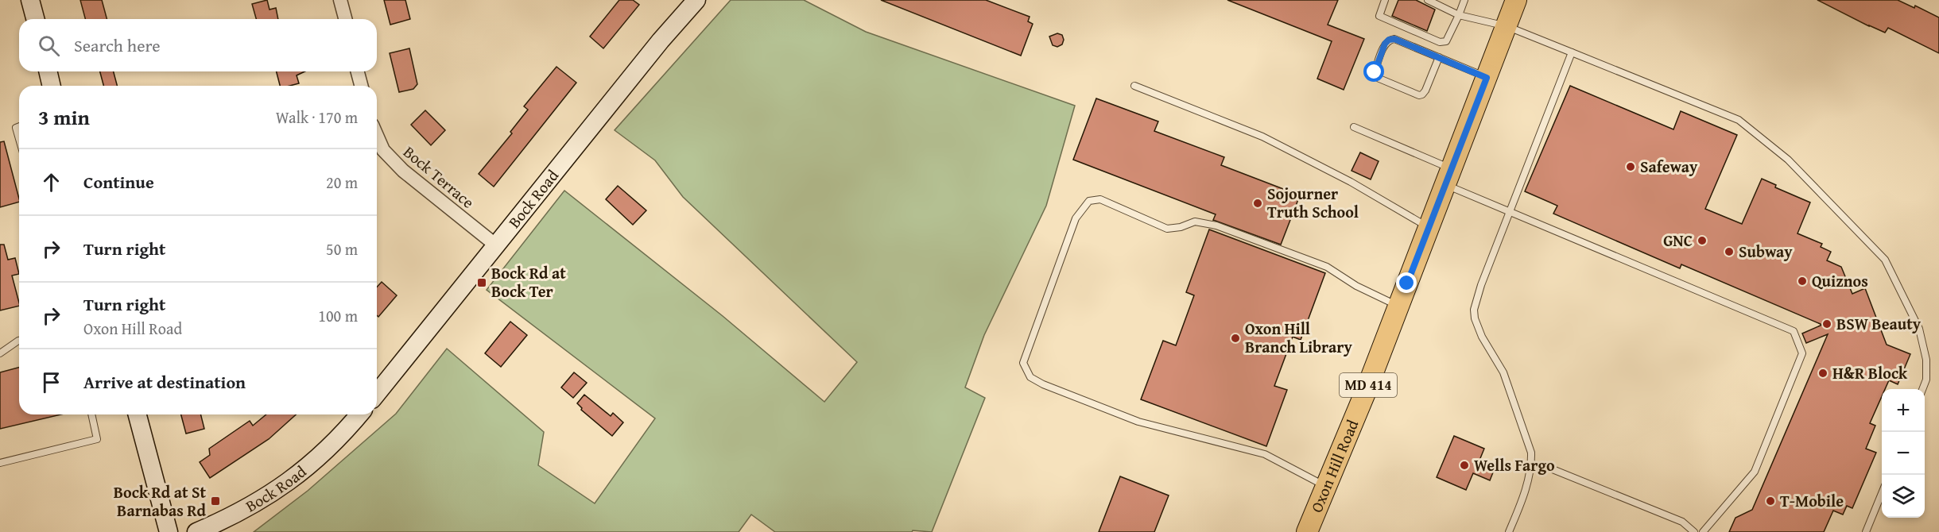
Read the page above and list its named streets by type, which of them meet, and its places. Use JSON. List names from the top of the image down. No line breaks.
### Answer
{"streets":{"main road":["Bock Road","MD 414","Oxon Hill Road"],"street":["Bock Terrace"]},"crossings":[["Bock Terrace","Bock Road"]],"places":{"other":["Safeway","Sojourner Truth School","GNC","Subway","Quiznos","BSW Beauty","Oxon Hill Branch Library","H&R Block","Wells Fargo","T-Mobile"],"transit":["Bock Rd at Bock Ter","Bock Rd at St Barnabas Rd"]},"page":{"search":"Search here","heading":["3 min","Walk · 170 m"],"list":[["Continue","20 m"],["Turn right","50 m"],["Turn right","Oxon Hill Road","100 m"],"Arrive at destination"],"map_buttons":["+","−"]}}
